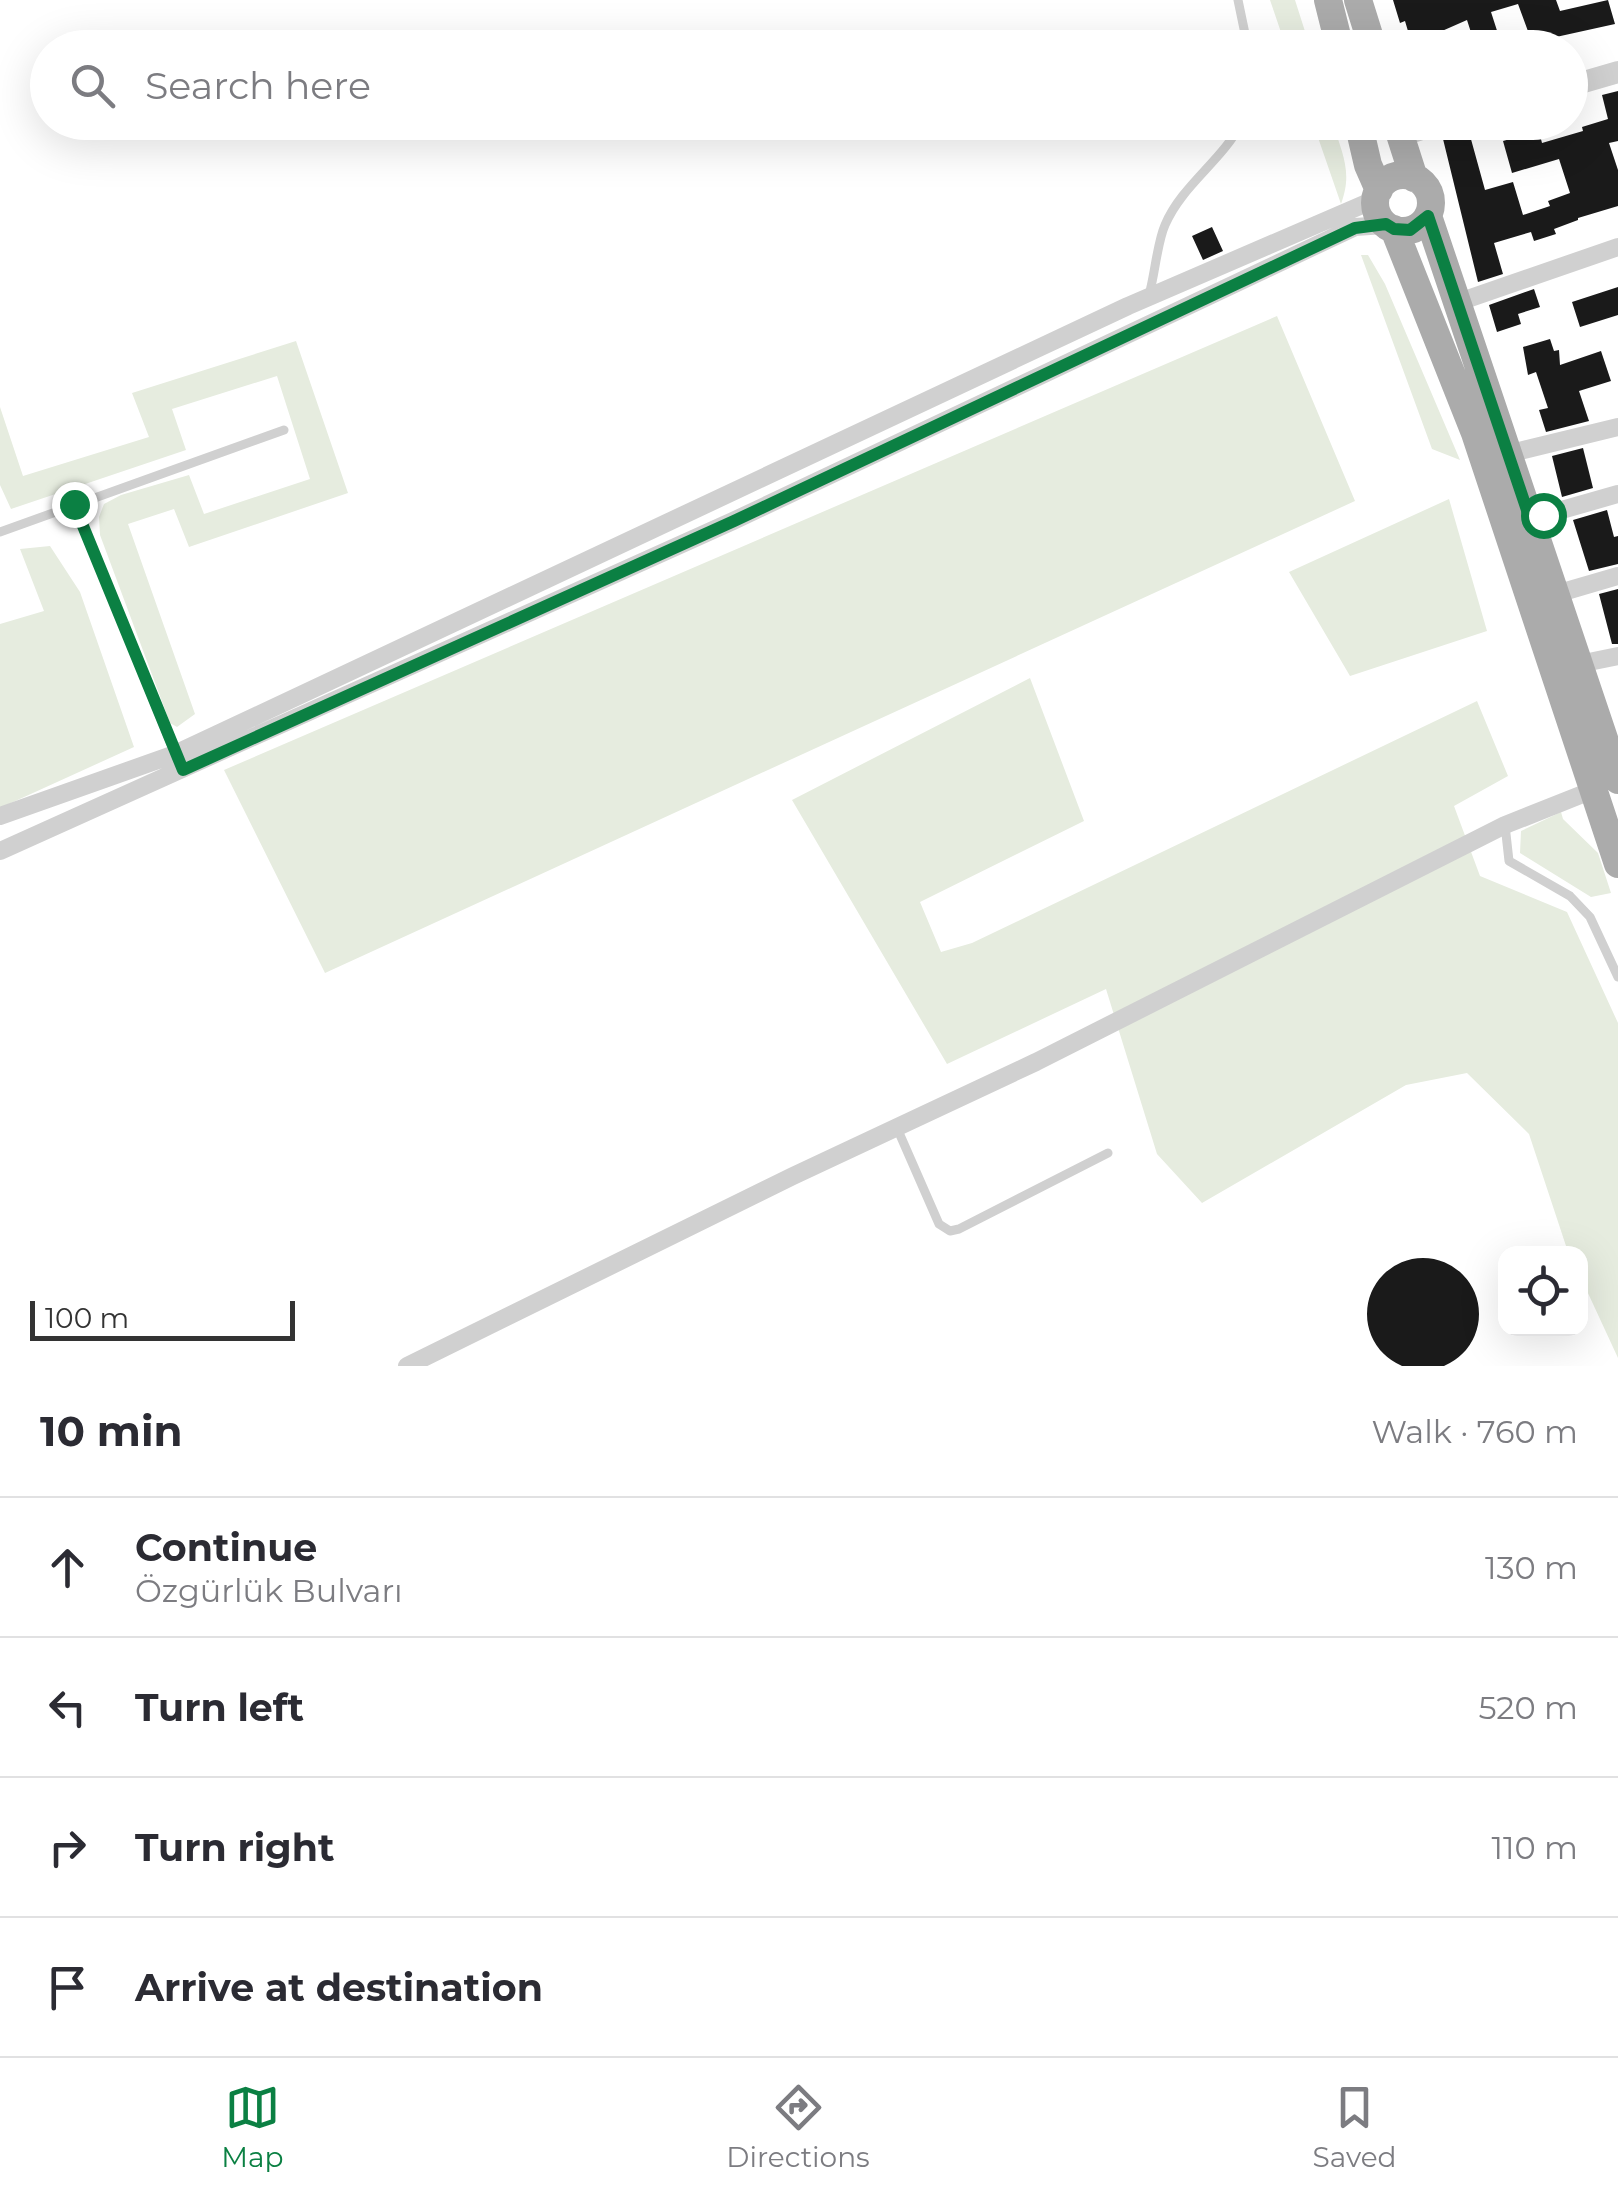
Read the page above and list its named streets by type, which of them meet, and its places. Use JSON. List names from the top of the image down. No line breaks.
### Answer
{"scale_bar":"100 m","page":{"search":"Search here","scale":"100 m","heading":["10 min","Walk · 760 m"],"list":[["Continue","Özgürlük Bulvarı","130 m"],["Turn left","520 m"],["Turn right","110 m"],"Arrive at destination"],"nav":["Map","Directions","Saved"]}}
